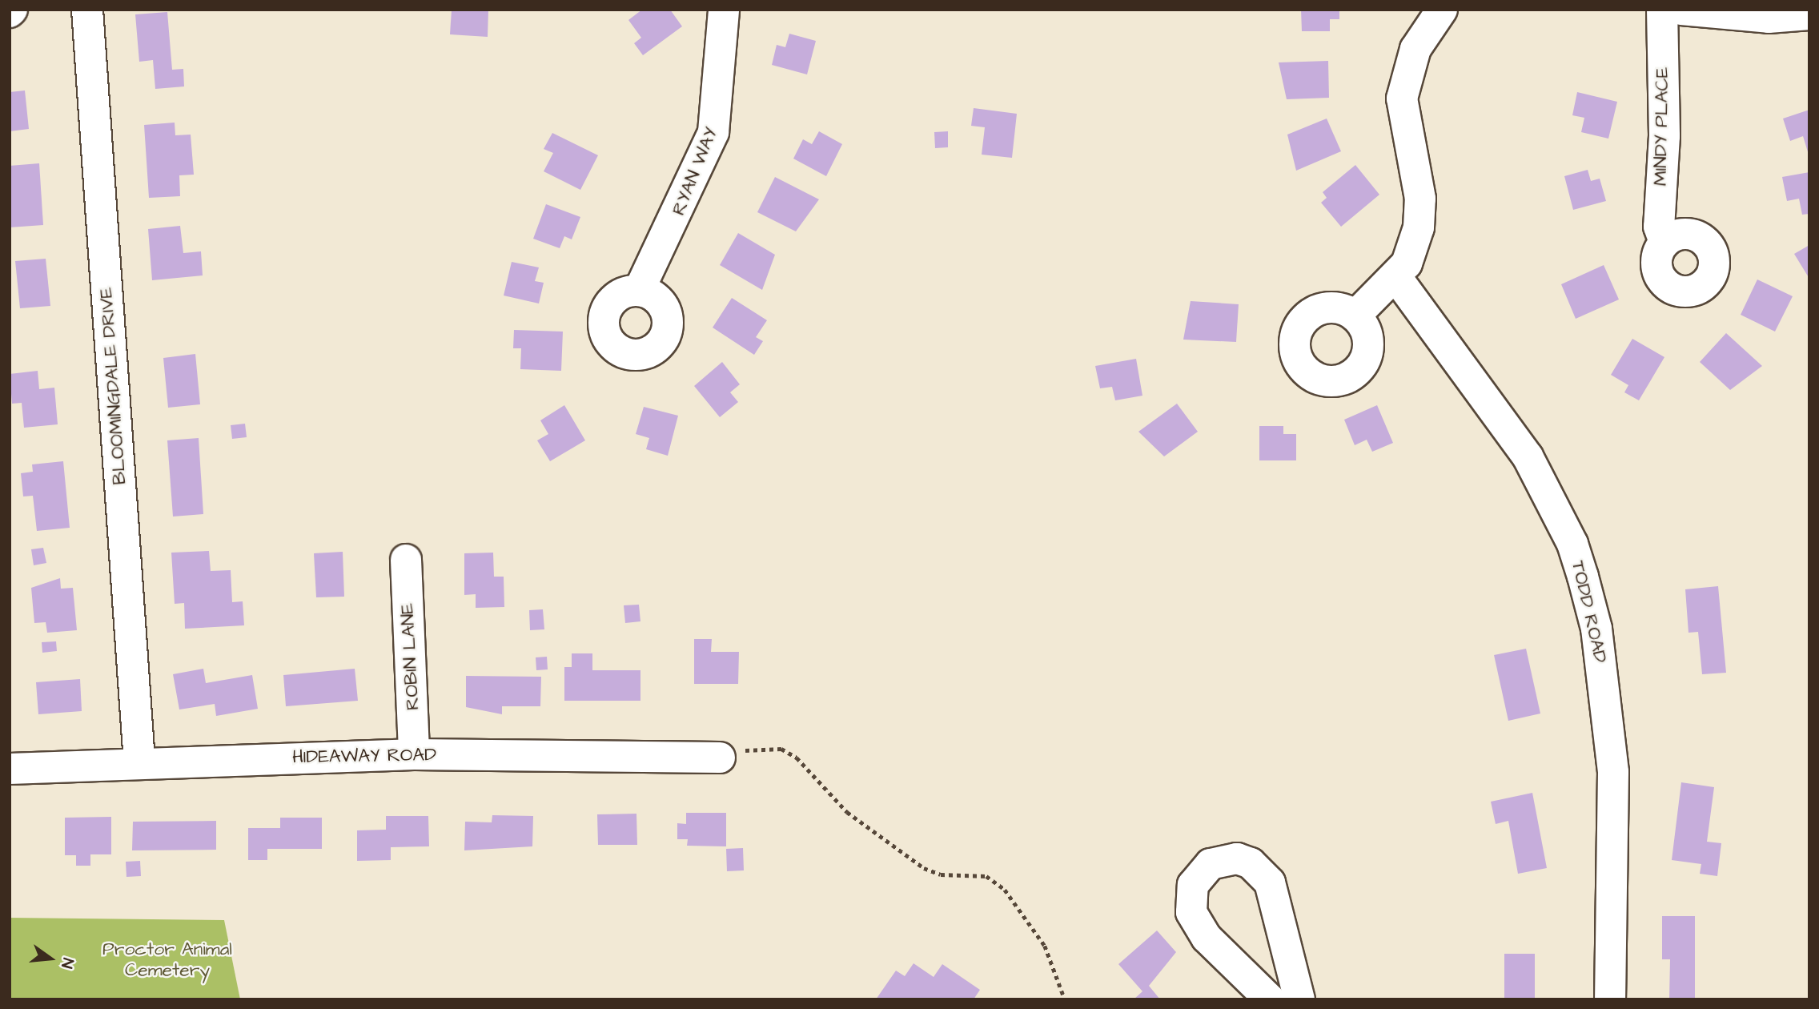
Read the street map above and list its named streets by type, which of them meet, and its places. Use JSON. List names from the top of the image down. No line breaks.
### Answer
{"streets":{"street":["MINDY PLACE","RYAN WAY","BLOOMINGDALE DRIVE","TODD ROAD","ROBIN LANE","HIDEAWAY ROAD"]},"crossings":[["BLOOMINGDALE DRIVE","HIDEAWAY ROAD"],["ROBIN LANE","HIDEAWAY ROAD"]],"parks":["Proctor Animal Cemetery"],"north":"right"}
